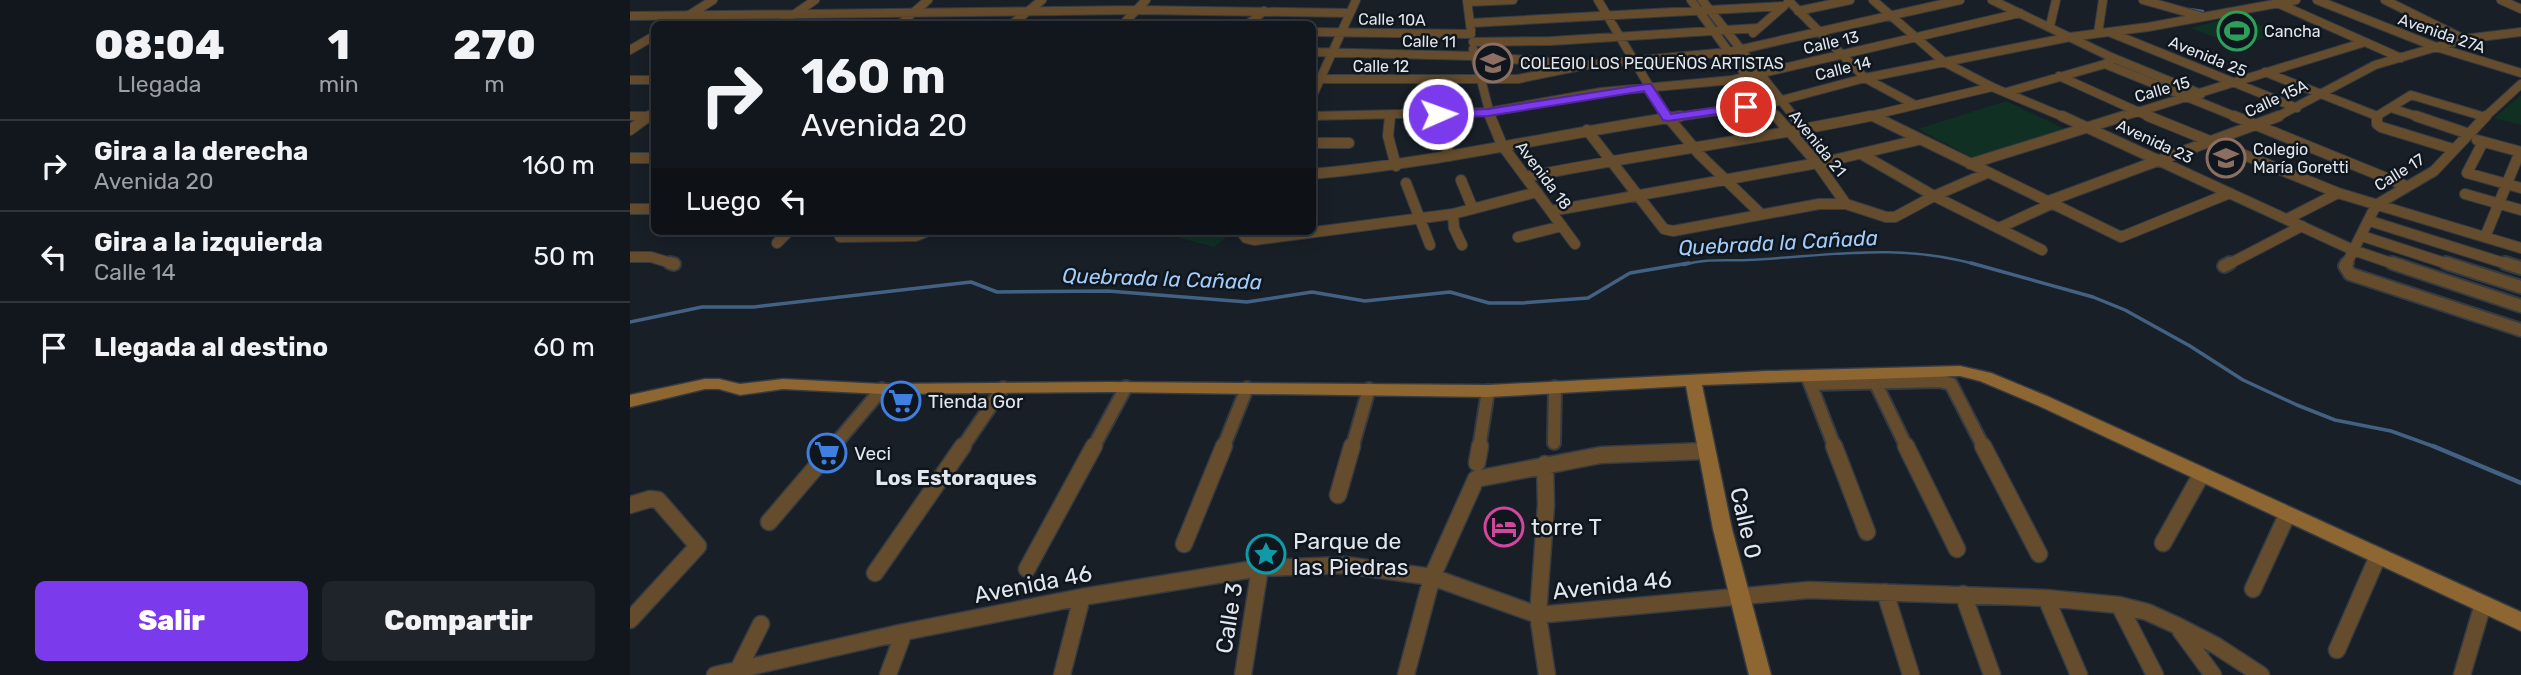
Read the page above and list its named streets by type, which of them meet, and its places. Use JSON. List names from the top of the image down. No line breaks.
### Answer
{"streets":{"street":["Calle 10A","Avenida 27A","Calle 11","Calle 13","Avenida 25","Calle 12","Calle 14","Calle 15","Calle 15A","Avenida 23","Avenida 21","Calle 17","Avenida 18","Calle 0","Avenida 46","Calle 3"]},"crossings":[["Calle 10A","Avenida 21"],["Calle 10A","Avenida 18"],["Avenida 27A","Calle 15A"],["Calle 11","Calle 12"],["Calle 11","Avenida 18"],["Calle 13","Avenida 23"],["Calle 13","Avenida 21"],["Calle 13","Avenida 18"],["Avenida 25","Calle 14"],["Avenida 25","Calle 15"],["Avenida 25","Calle 15A"],["Calle 12","Avenida 21"],["Calle 12","Avenida 18"],["Calle 14","Avenida 23"],["Calle 14","Avenida 21"],["Calle 14","Avenida 18"],["Calle 15","Avenida 23"],["Calle 15A","Avenida 23"],["Avenida 23","Calle 17"],["Calle 0","Avenida 46"],["Avenida 46","Calle 3"]],"districts":["Los Estoraques"],"water":["Quebrada la Cañada"],"places":{"sports":["Cancha"],"school or university":["COLEGIO LOS PEQUEÑOS ARTISTAS","Colegio María Goretti"],"supermarket":["Tienda Gor","Veci"],"hotel":["torre T"],"place":["Parque de las Piedras"]},"page":{"eta":["08:04","Llegada","1","min","270","m"],"turn":["160 m","Avenida 20"],"list":[{"name":"Gira a la derecha","note":"Avenida 20","value":"160 m"},{"name":"Gira a la izquierda","note":"Calle 14","value":"50 m"},{"name":"Llegada al destino","value":"60 m"}],"then":"Luego","buttons":["Salir","Compartir"]}}
